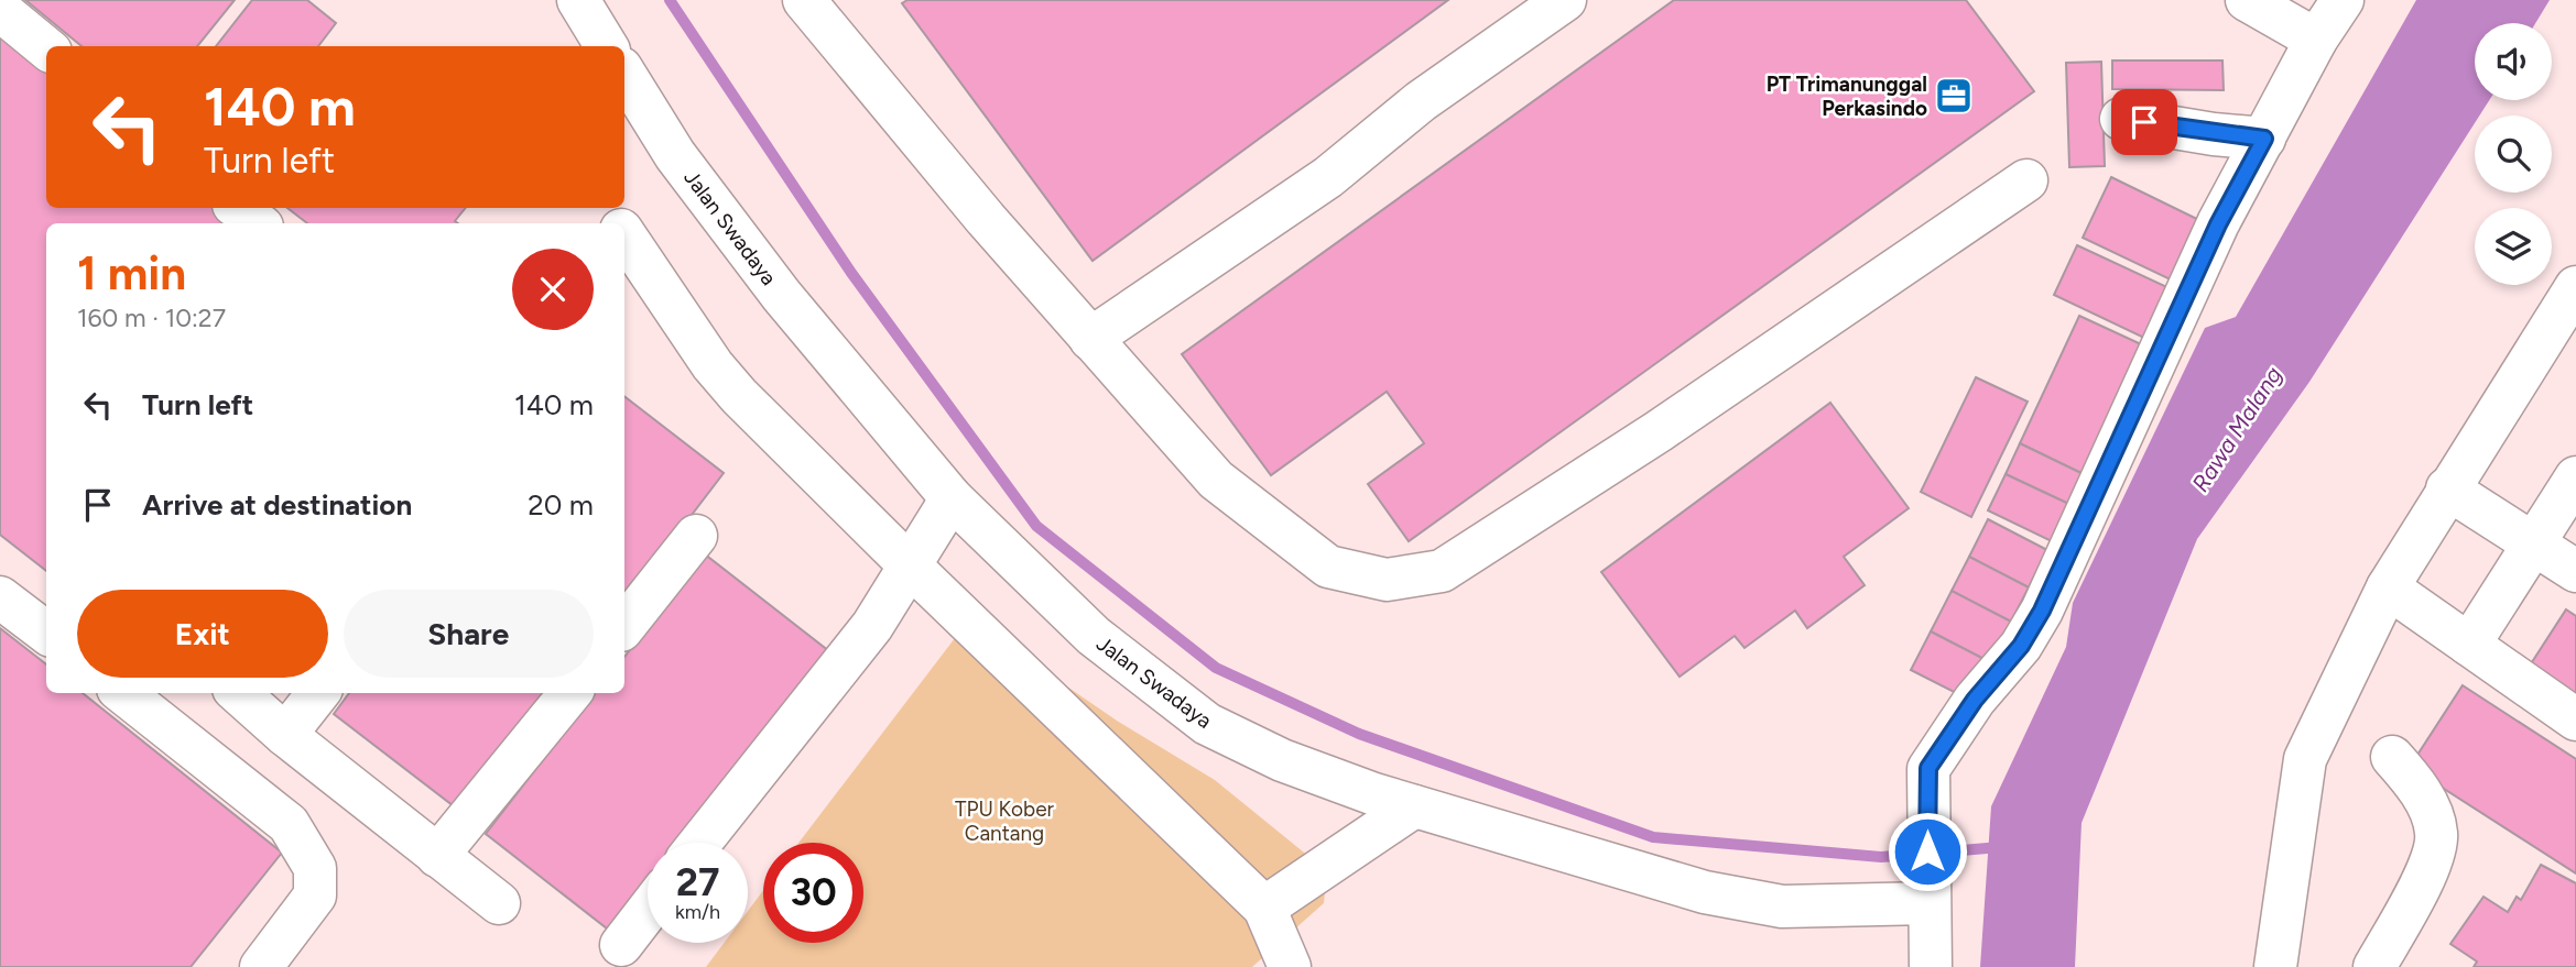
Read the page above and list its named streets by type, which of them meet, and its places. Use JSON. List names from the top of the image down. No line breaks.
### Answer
{"streets":{"street":["Jalan Swadaya"]},"water":["Rawa Malang"],"parks":["TPU Kober Cantang"],"places":{"office":["PT Trimanunggal Perkasindo"]},"page":{"turn":["140 m","Turn left"],"heading":["1 min","160 m · 10:27"],"list":[{"name":"Turn left","value":"140 m"},{"name":"Arrive at destination","value":"20 m"}],"buttons":["Exit","Share"],"speed":"27 km/h","limit":"30"}}
